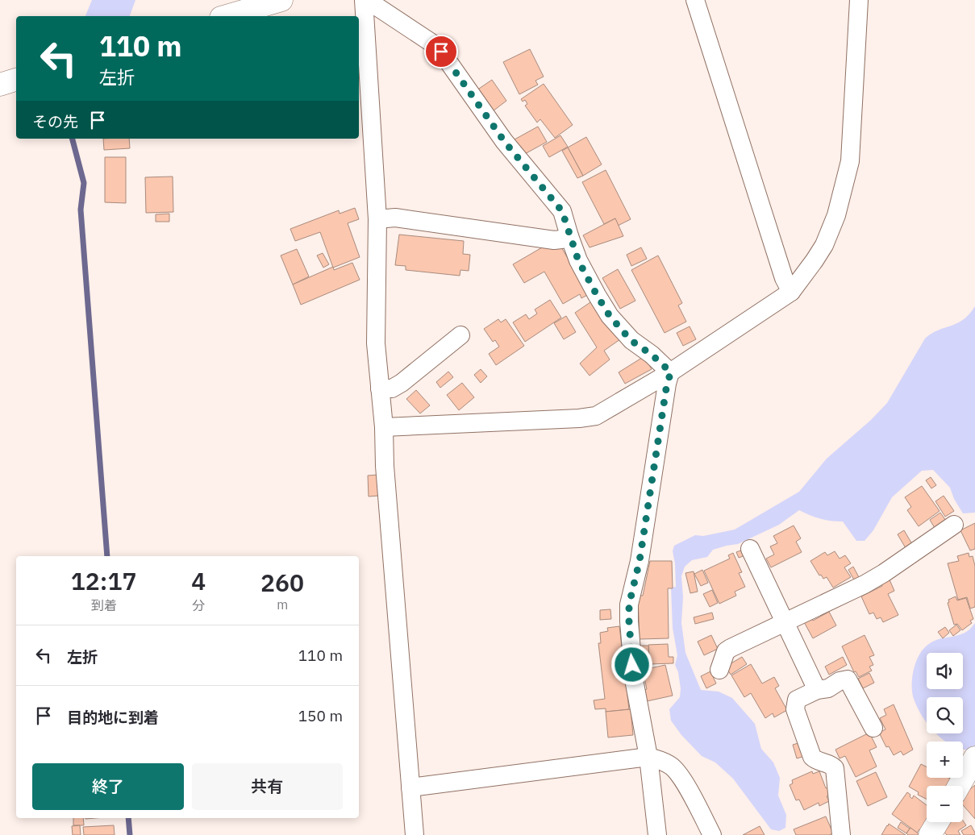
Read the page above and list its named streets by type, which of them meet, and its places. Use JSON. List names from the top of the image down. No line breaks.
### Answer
{"page":{"turn":["110 m","左折"],"then":"その先","eta":["12:17","到着","4","分","260","m"],"list":[{"name":"左折","value":"110 m"},{"name":"目的地に到着","value":"150 m"}],"map_buttons":["+","−"],"buttons":["終了","共有"]}}
